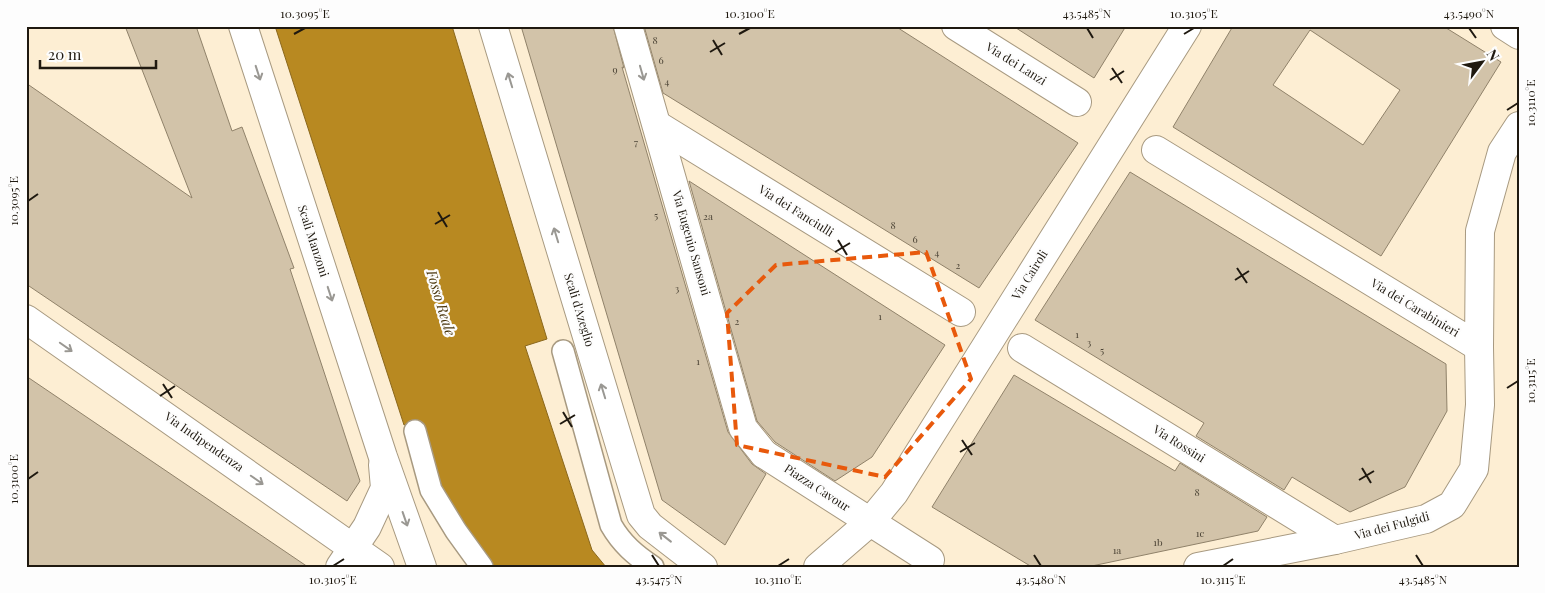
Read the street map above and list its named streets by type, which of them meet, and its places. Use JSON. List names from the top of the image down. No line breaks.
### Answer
{"streets":{"street":["Via dei Lanzi","Via dei Fanciulli","Scali Manzoni","Via Eugenio Sansoni","Via Cairoli","Via dei Carabinieri","Scali d'Azeglio","Via Indipendenza","Via Rossini","Piazza Cavour","Via dei Fulgidi"]},"crossings":[["Via dei Fanciulli","Via Eugenio Sansoni"],["Scali Manzoni","Via Indipendenza"],["Via Eugenio Sansoni","Piazza Cavour"],["Via Cairoli","Piazza Cavour"],["Via dei Carabinieri","Via dei Fulgidi"],["Via Rossini","Via dei Fulgidi"]],"one_way":["Scali Manzoni","Scali d'Azeglio","Via Indipendenza"],"water":["Fosso Reale"],"house_numbers":["8","6","9","4","7","5","2a","8","6","4","2","3","1","2","1","3","5","1","8","1c","1b","1a"],"scale_bar":"20 m","north":"top right","coordinates":["10.3095°E","10.3100°E","43.5485°N","10.3105°E","43.5490°N","10.3110°E","10.3115°E","43.5475°N","43.5480°N"]}
